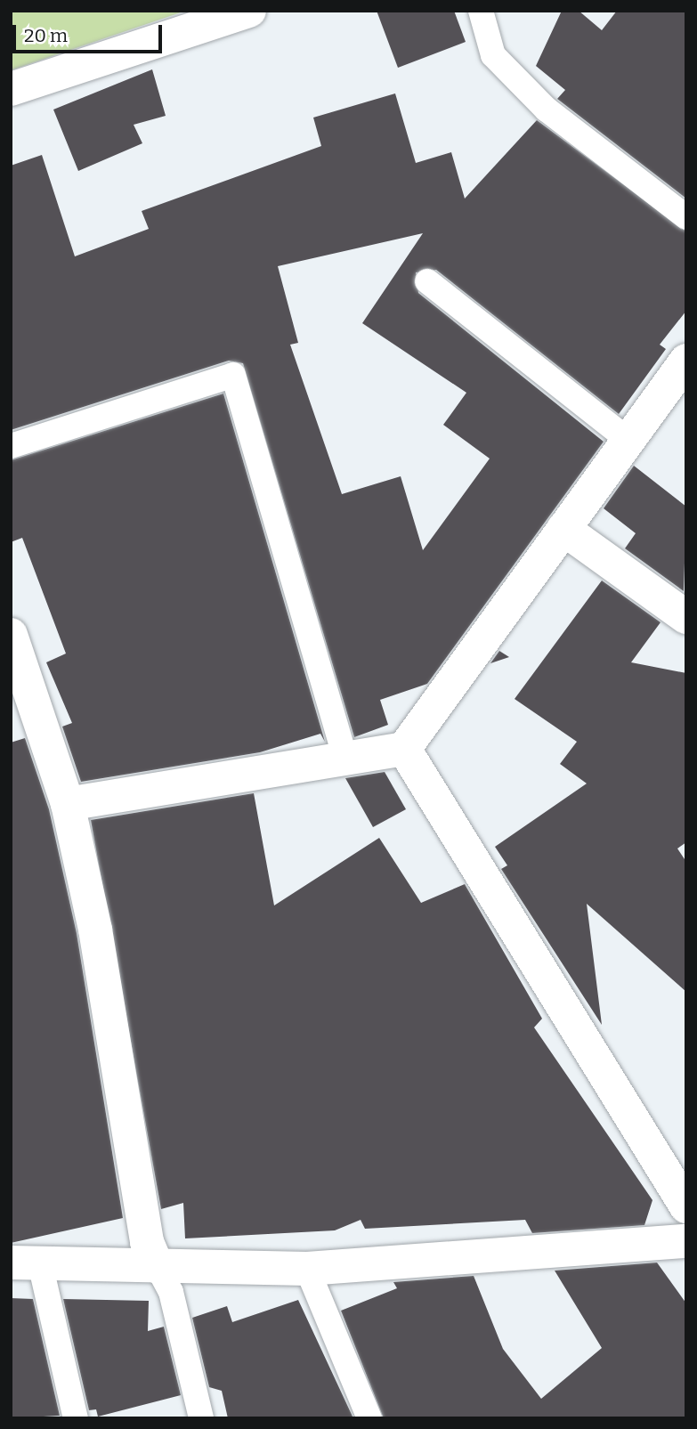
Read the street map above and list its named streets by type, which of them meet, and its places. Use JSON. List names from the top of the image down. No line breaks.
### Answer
{"scale_bar":"20 m"}
